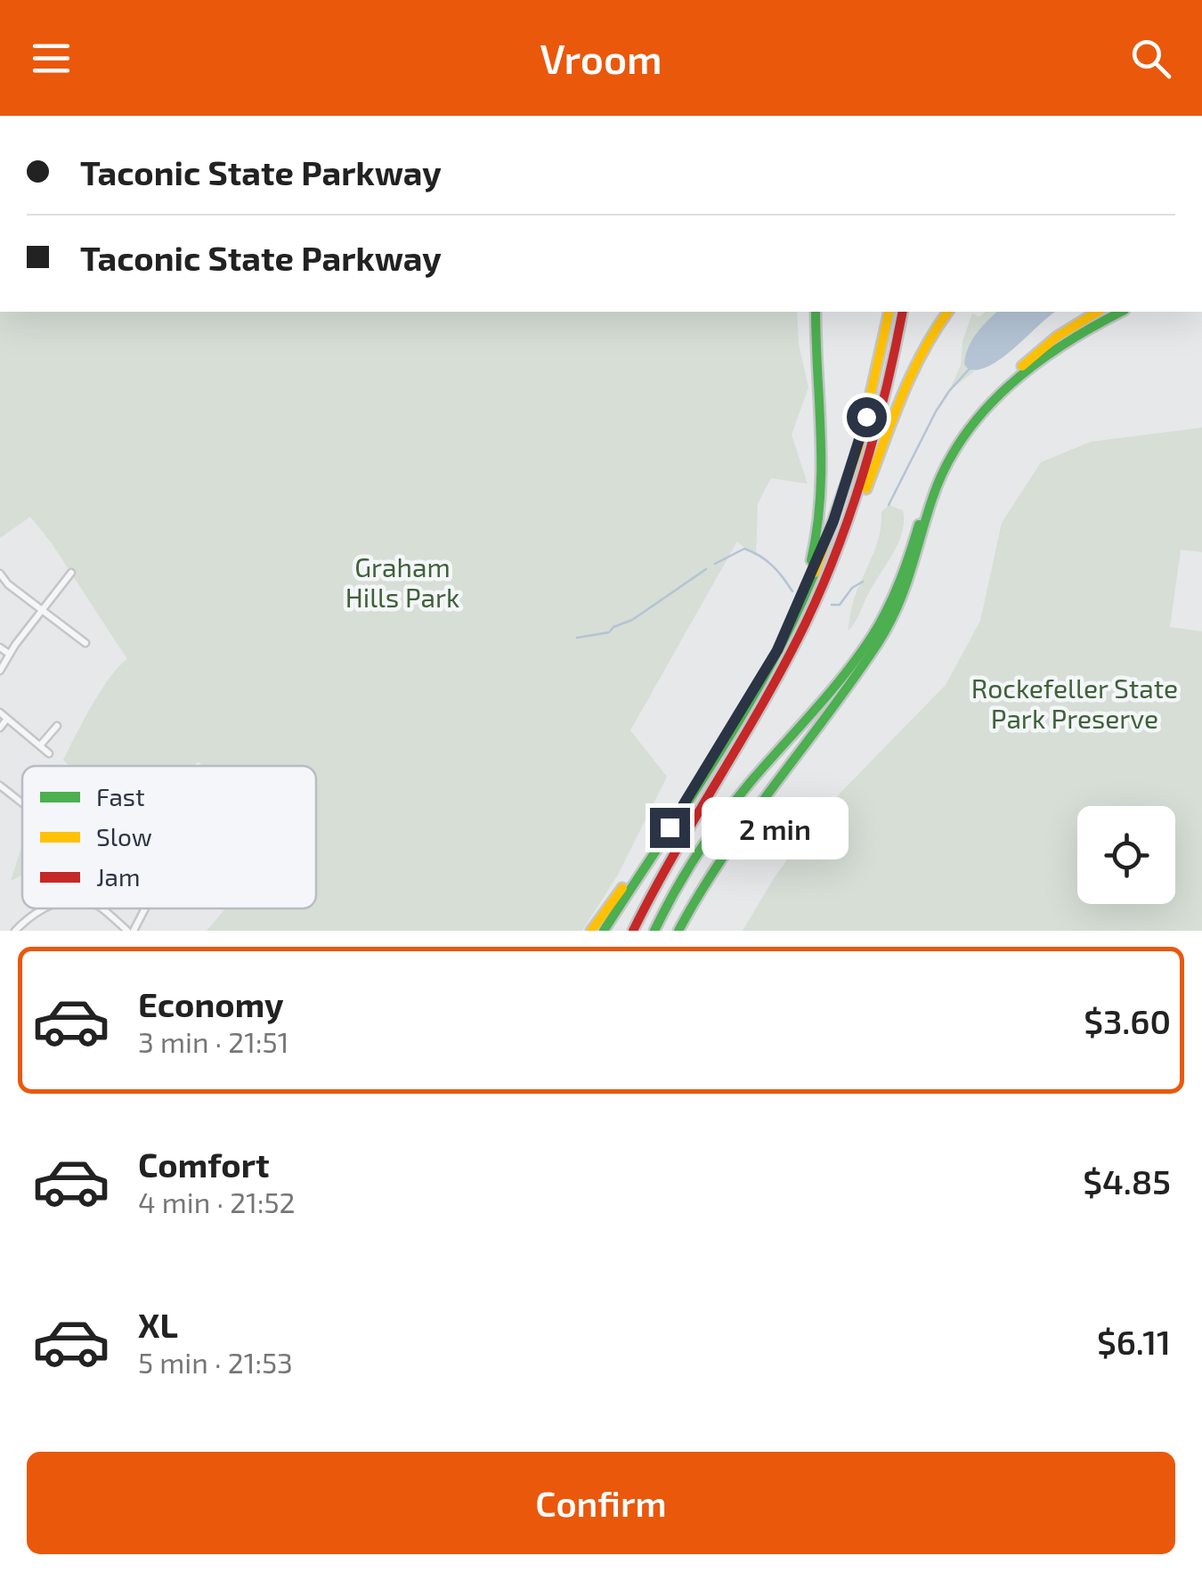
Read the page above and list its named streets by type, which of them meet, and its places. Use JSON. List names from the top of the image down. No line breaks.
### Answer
{"parks":["Graham Hills Park","Rockefeller State Park Preserve"],"legend":["Fast","Slow","Jam"],"page":{"header":"Vroom","banner":["Taconic State Parkway","Taconic State Parkway"],"bubble":"2 min","list":[{"name":"Economy","note":"3 min · 21:51","value":"$3.60"},{"name":"Comfort","note":"4 min · 21:52","value":"$4.85"},{"name":"XL","note":"5 min · 21:53","value":"$6.11"}],"buttons":"Confirm"}}
